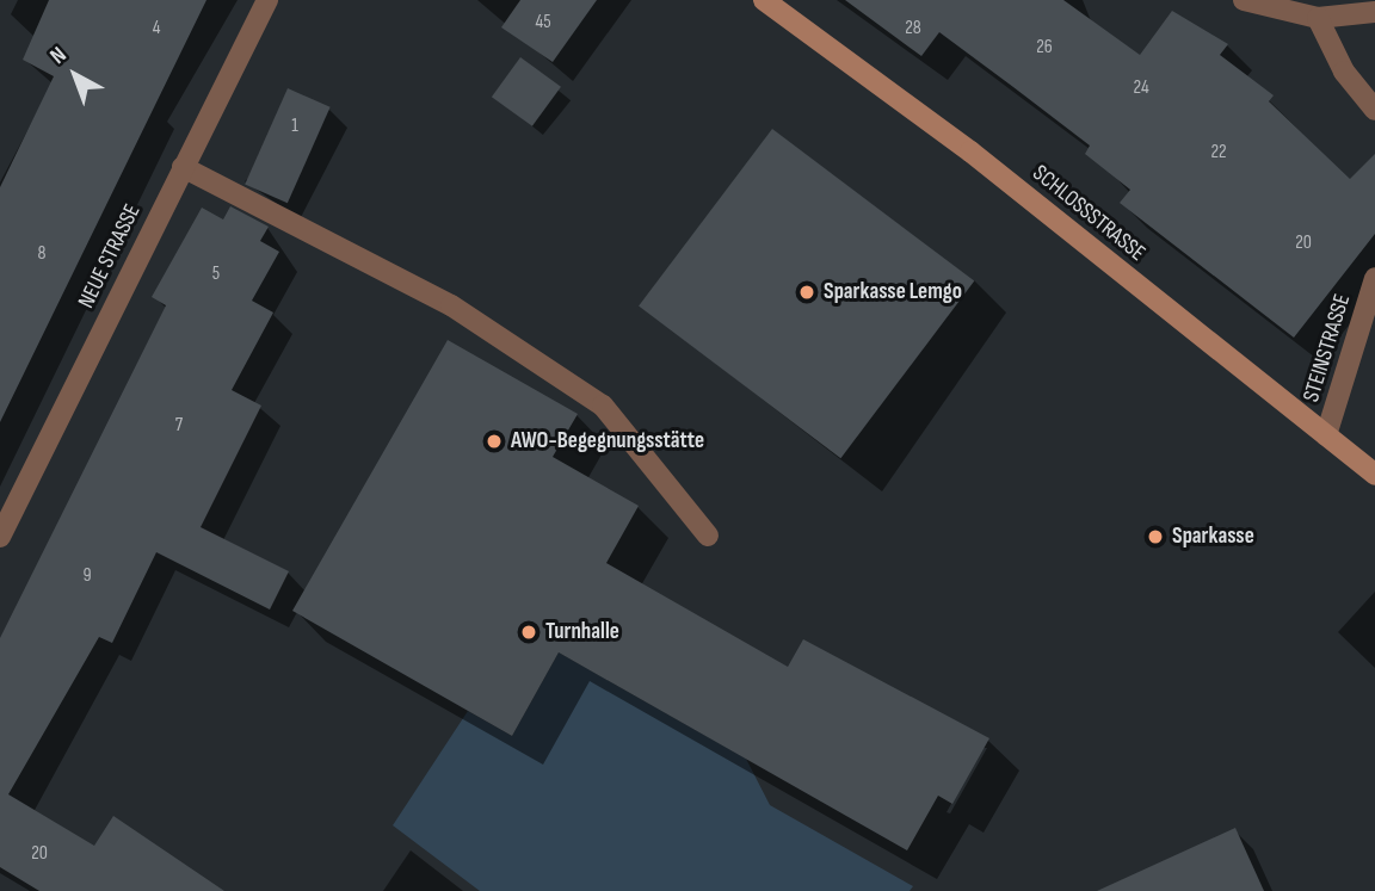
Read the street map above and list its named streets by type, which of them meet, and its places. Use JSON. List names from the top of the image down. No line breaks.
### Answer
{"streets":{"street":["SCHLOSSSTRASSE","NEUE STRASSE","STEINSTRASSE"]},"crossings":[["SCHLOSSSTRASSE","STEINSTRASSE"]],"places":["Sparkasse Lemgo","AWO-Begegnungsstätte","Sparkasse","Turnhalle"],"house_numbers":["45","4","28","26","24","1","22","20","8","5","7","9","20"],"north":"top left"}
